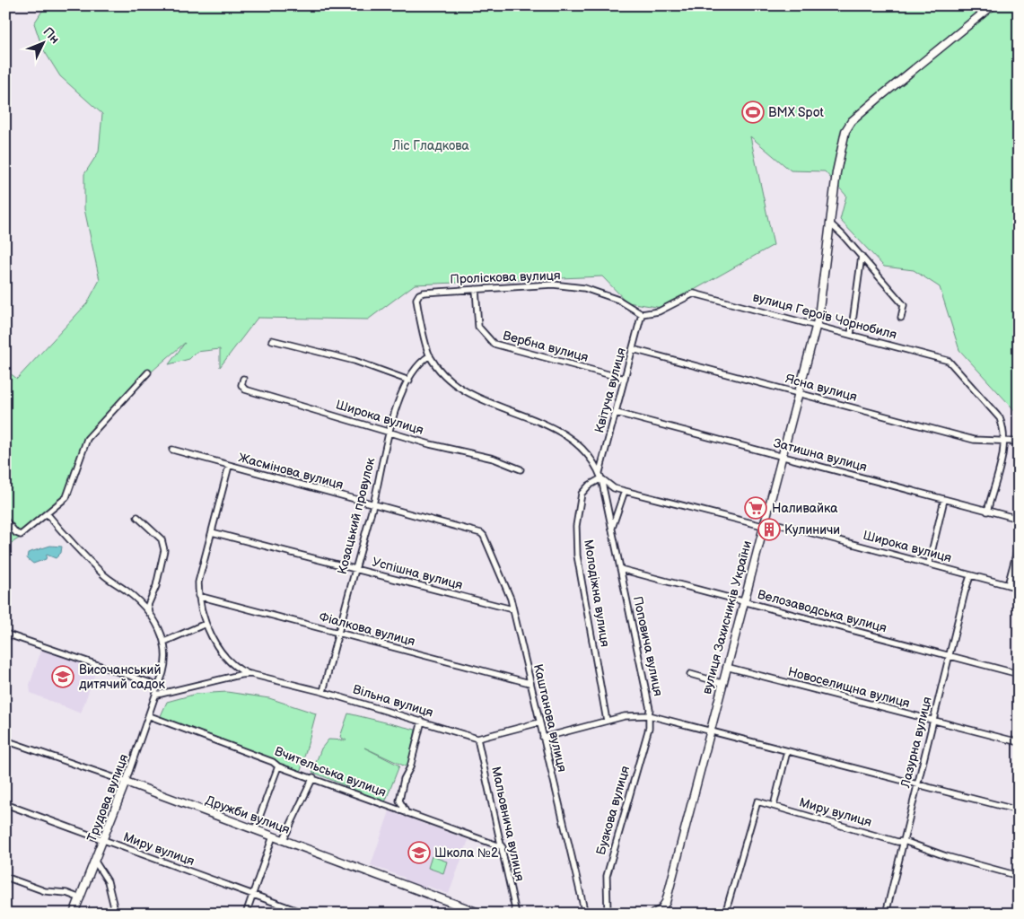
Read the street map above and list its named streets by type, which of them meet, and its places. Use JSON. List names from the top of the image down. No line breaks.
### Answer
{"streets":{"street":["Проліскова вулиця","вулиця Героїв Чорнобиля","Вербна вулиця","Ясна вулиця","Квітуча вулиця","Широка вулиця","Затишна вулиця","Жасмінова вулиця","Козацький провулок","Успішна вулиця","Молодіжна вулиця","Велозаводська вулиця","вулиця Захисників України","Фіалкова вулиця","Поповича вулиця","Новоселищна вулиця","Вільна вулиця","Каштанова вулиця","Лазурна вулиця","Вчительська вулиця","Трудова вулиця","Бузкова вулиця","Миру вулиця","Дружби вулиця","Мальовнича вулиця"]},"crossings":[["Проліскова вулиця","вулиця Героїв Чорнобиля"],["Проліскова вулиця","Вербна вулиця"],["Проліскова вулиця","Квітуча вулиця"],["Проліскова вулиця","Поповича вулиця"],["вулиця Героїв Чорнобиля","Ясна вулиця"],["вулиця Героїв Чорнобиля","Квітуча вулиця"],["вулиця Героїв Чорнобиля","вулиця Захисників України"],["Вербна вулиця","Квітуча вулиця"],["Ясна вулиця","Квітуча вулиця"],["Ясна вулиця","вулиця Захисників України"],["Квітуча вулиця","Широка вулиця"],["Квітуча вулиця","Затишна вулиця"],["Квітуча вулиця","Молодіжна вулиця"],["Квітуча вулиця","Поповича вулиця"],["Широка вулиця","Козацький провулок"],["Широка вулиця","Молодіжна вулиця"],["Широка вулиця","вулиця Захисників України"],["Широка вулиця","Поповича вулиця"],["Широка вулиця","Лазурна вулиця"],["Затишна вулиця","вулиця Захисників України"],["Жасмінова вулиця","Козацький провулок"],["Жасмінова вулиця","Каштанова вулиця"],["Козацький провулок","Успішна вулиця"],["Козацький провулок","Фіалкова вулиця"],["Козацький провулок","Поповича вулиця"],["Козацький провулок","Вільна вулиця"],["Успішна вулиця","Каштанова вулиця"],["Молодіжна вулиця","Поповича вулиця"],["Велозаводська вулиця","вулиця Захисників України"],["Велозаводська вулиця","Поповича вулиця"],["Велозаводська вулиця","Лазурна вулиця"],["вулиця Захисників України","Поповича вулиця"],["вулиця Захисників України","Новоселищна вулиця"],["Фіалкова вулиця","Каштанова вулиця"],["Поповича вулиця","Лазурна вулиця"],["Поповича вулиця","Бузкова вулиця"],["Новоселищна вулиця","Лазурна вулиця"],["Вільна вулиця","Трудова вулиця"],["Вільна вулиця","Мальовнича вулиця"],["Лазурна вулиця","Миру вулиця"],["Вчительська вулиця","Трудова вулиця"],["Вчительська вулиця","Мальовнича вулиця"],["Трудова вулиця","Миру вулиця"],["Трудова вулиця","Дружби вулиця"]],"parks":["Ліс Гладкова"],"places":{"sports":["BMX Spot"],"supermarket":["Наливайка"],"building":["Кулиничи"],"school or university":["Височанський дитячий садок","Школа №2"]},"north":"top right"}
